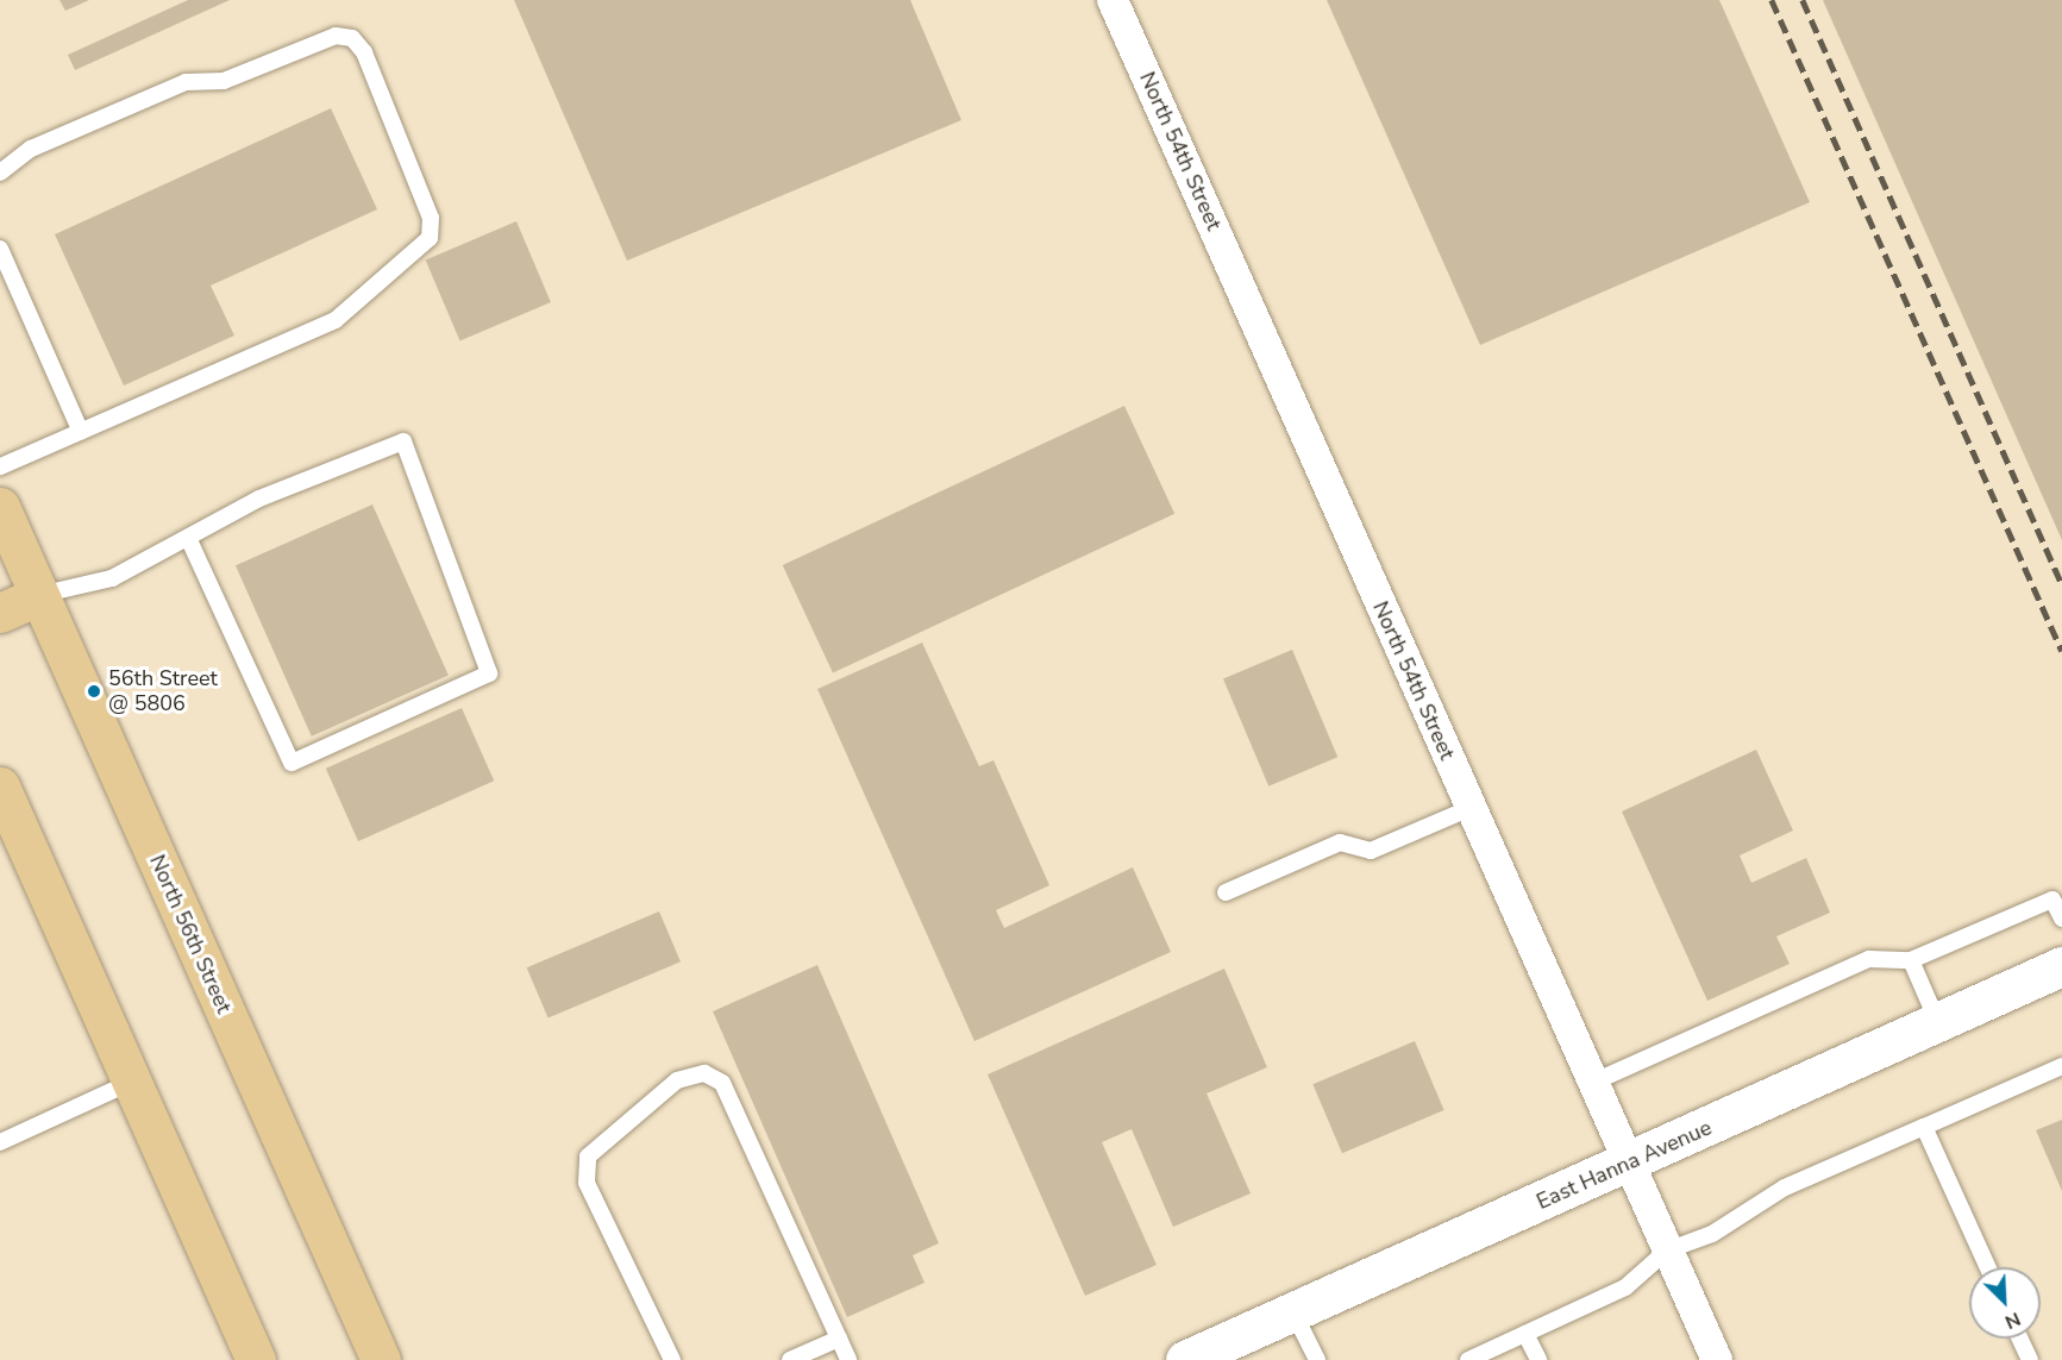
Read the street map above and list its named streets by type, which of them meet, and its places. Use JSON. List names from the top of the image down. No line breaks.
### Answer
{"streets":{"main road":["North 56th Street"],"street":["North 54th Street","East Hanna Avenue"]},"crossings":[["North 54th Street","East Hanna Avenue"]],"places":["56th Street @ 5806"],"north":"bottom right"}
